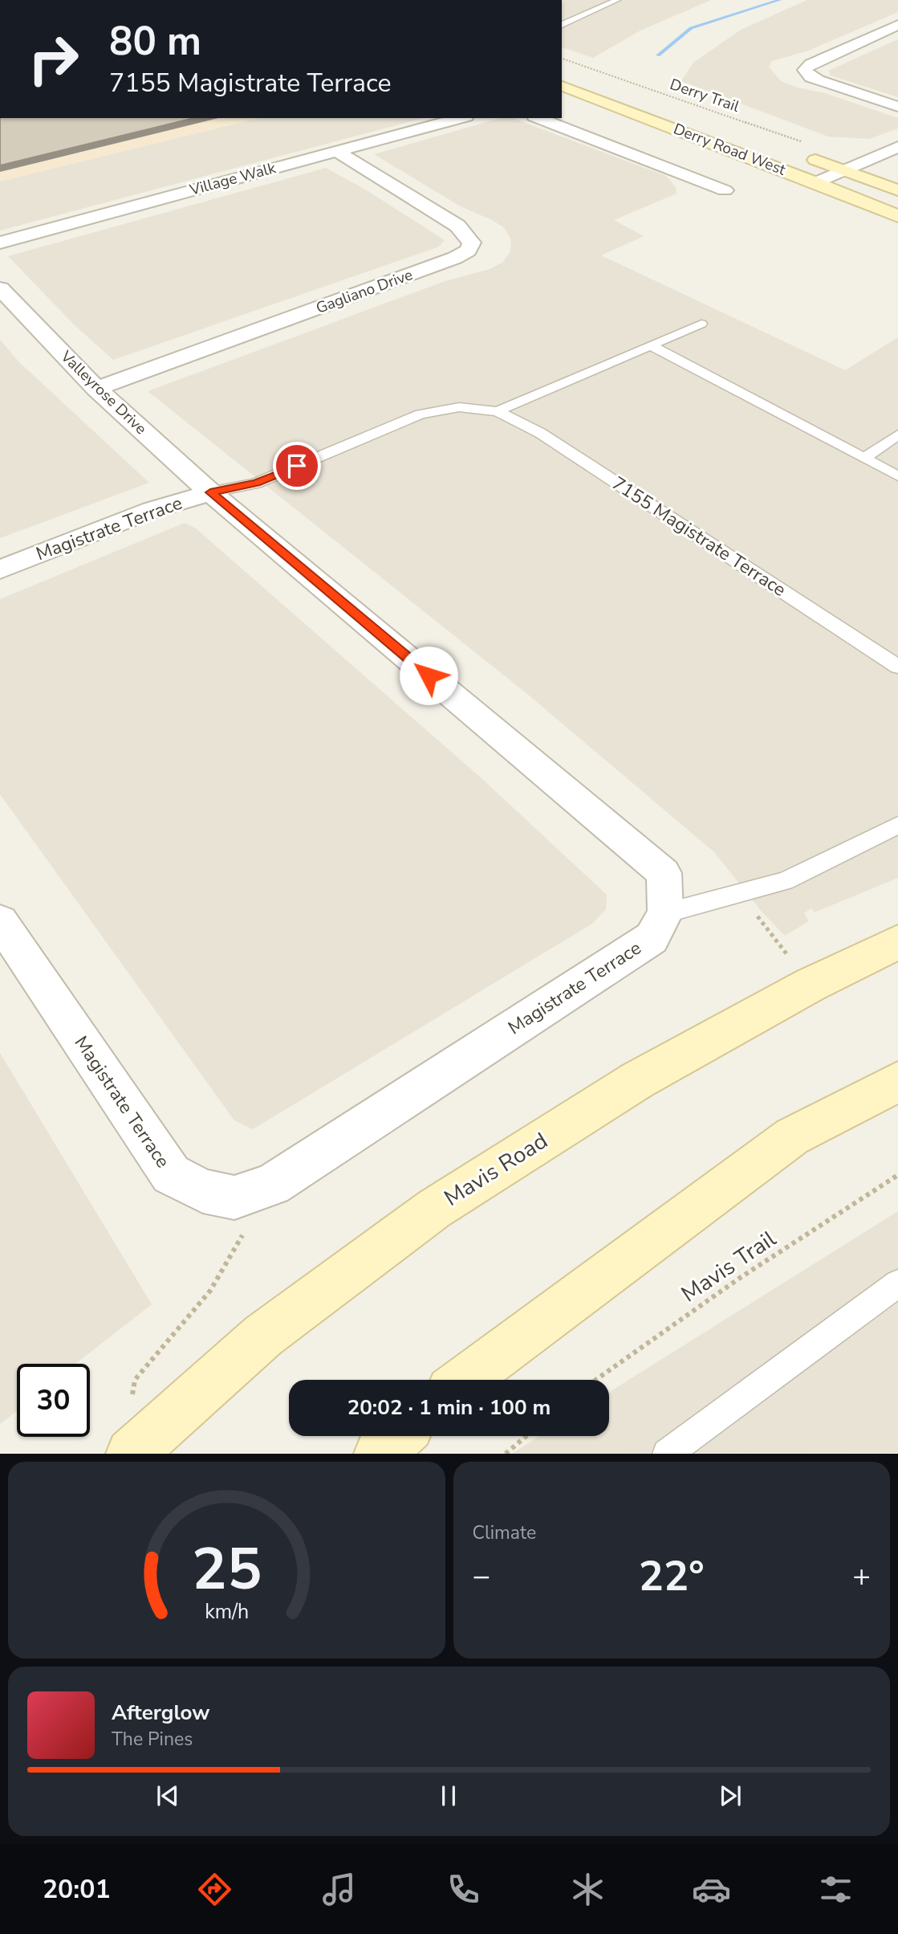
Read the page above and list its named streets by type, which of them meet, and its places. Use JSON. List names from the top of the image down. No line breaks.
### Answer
{"streets":{"main road":["Derry Road West","Mavis Road"],"street":["Village Walk","Gagliano Drive","Valleyrose Drive","Magistrate Terrace"],"lane":["7155 Magistrate Terrace"],"path":["Derry Trail","Mavis Trail"]},"crossings":[["Derry Trail","Derry Road West"],["Village Walk","Gagliano Drive"],["Gagliano Drive","Valleyrose Drive"],["Valleyrose Drive","Magistrate Terrace"],["Valleyrose Drive","7155 Magistrate Terrace"],["Magistrate Terrace","7155 Magistrate Terrace"]],"page":{"turn":["80 m","7155 Magistrate Terrace"],"limit":"30","trip":"20:02 · 1 min · 100 m","tile":"Climate","heat":["−","22°","+"],"song":["Afterglow","The Pines"],"tabs":"20:01","gauge":["25","km/h"]}}
